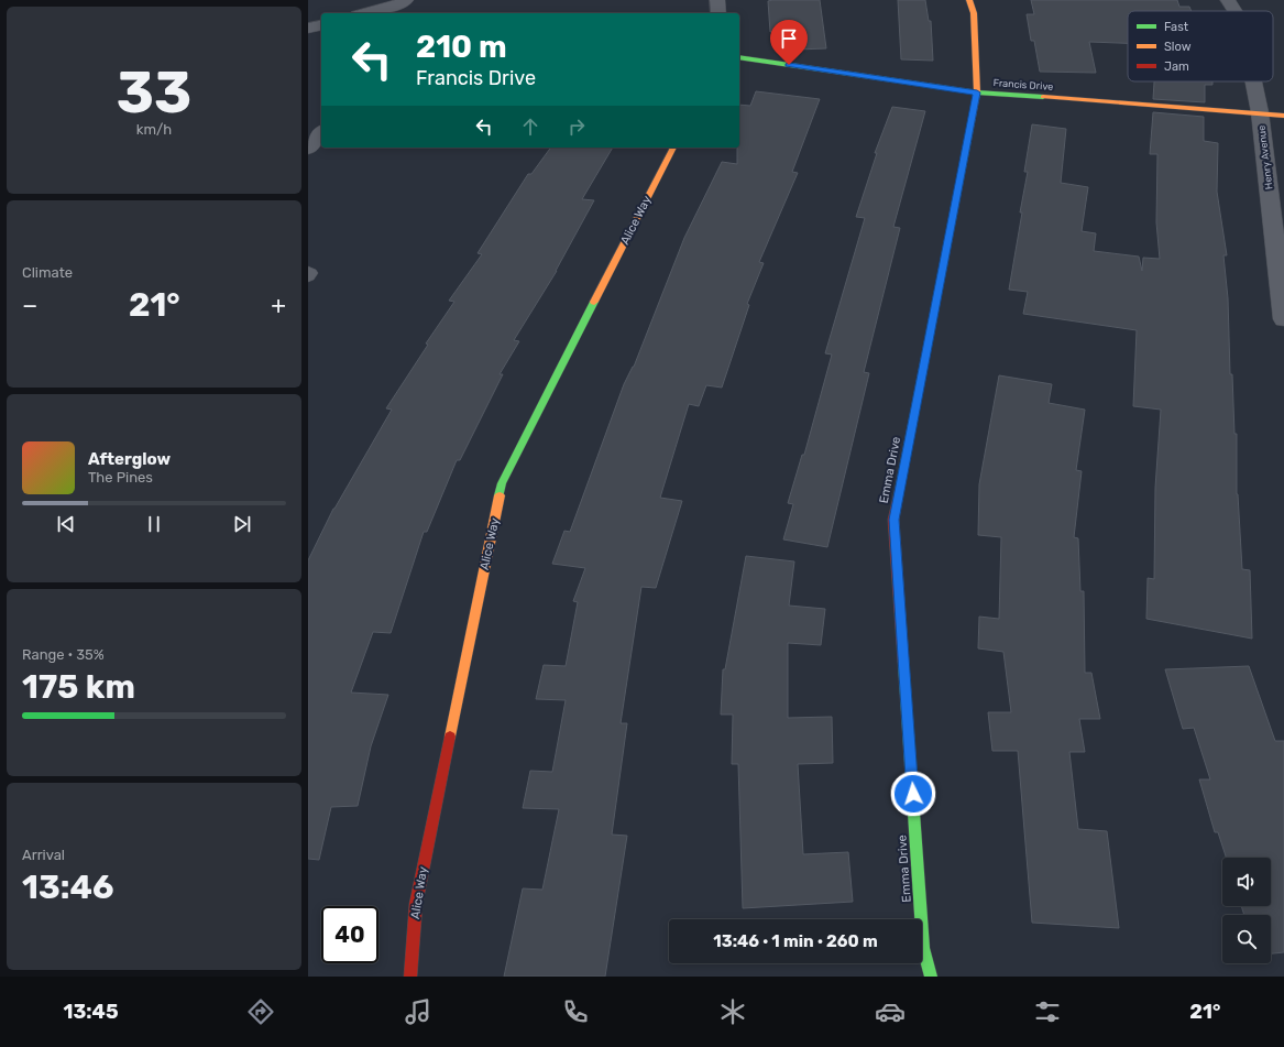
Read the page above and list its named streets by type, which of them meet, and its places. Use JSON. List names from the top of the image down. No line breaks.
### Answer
{"streets":{"street":["Francis Drive","Henry Avenue","Alice Way","Emma Drive"]},"crossings":[["Francis Drive","Henry Avenue"],["Francis Drive","Emma Drive"]],"legend":["Fast","Slow","Jam"],"page":{"tile":[["33","km/h"],"Climate",["Range · 35%","175 km"],["Arrival","13:46"]],"turn":["210 m","Francis Drive"],"heat":["−","21°","+"],"song":["Afterglow","The Pines"],"limit":"40","trip":"13:46 · 1 min · 260 m","tabs":["13:45","21°"]}}
